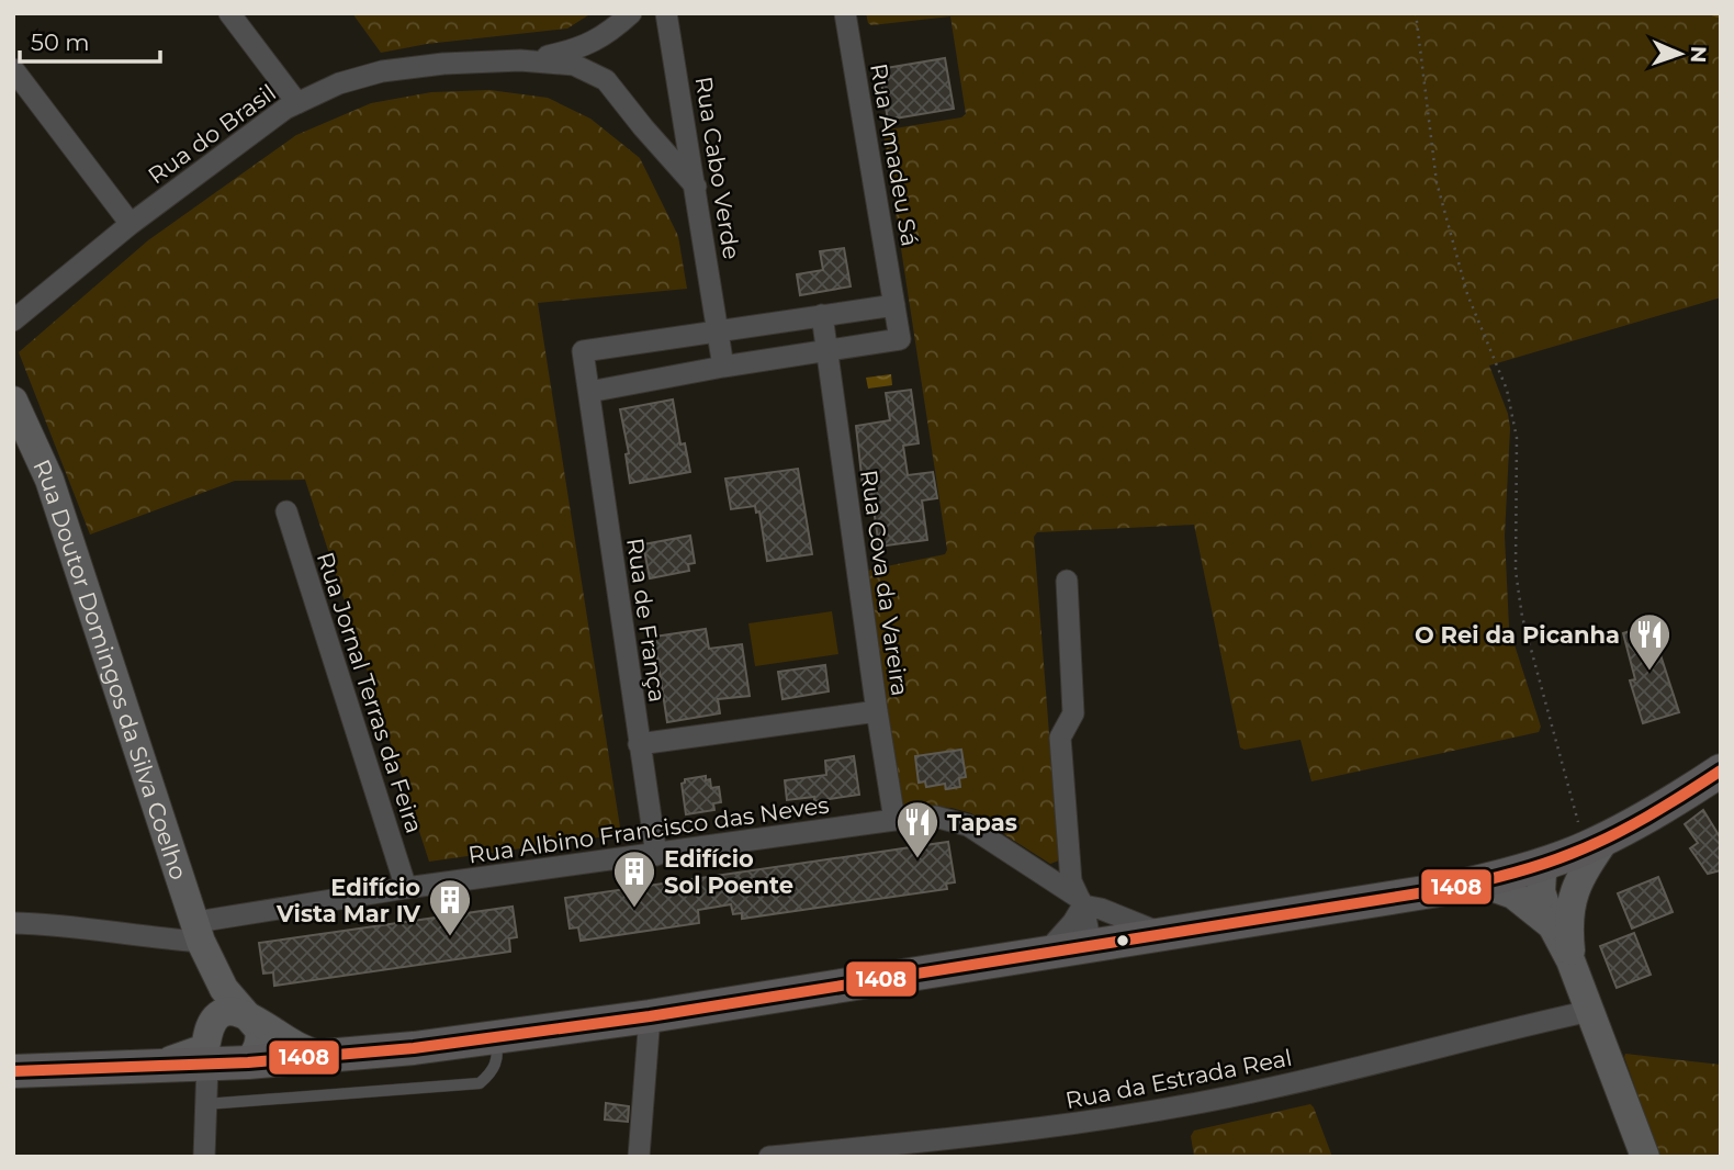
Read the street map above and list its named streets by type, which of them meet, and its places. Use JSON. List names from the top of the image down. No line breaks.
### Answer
{"streets":{"street":["Rua do Brasil","Rua Amadeu Sá","Rua Cabo Verde","Rua Cova da Vareira","Rua de França","Rua Doutor Domingos da Silva Coelho","Rua Jornal Terras da Feira","Rua Albino Francisco das Neves","Rua da Estrada Real"]},"crossings":[["Rua do Brasil","Rua Cabo Verde"],["Rua Amadeu Sá","Rua Cova da Vareira"],["Rua Cabo Verde","Rua de França"],["Rua Cova da Vareira","Rua Albino Francisco das Neves"],["Rua de França","Rua Albino Francisco das Neves"],["Rua Doutor Domingos da Silva Coelho","Rua Albino Francisco das Neves"],["Rua Jornal Terras da Feira","Rua Albino Francisco das Neves"]],"places":{"restaurant":["O Rei da Picanha","Tapas"],"building":["Edifício Sol Poente","Edifício Vista Mar IV"]},"lines":["transit line 1408"],"scale_bar":"50 m","north":"right"}
